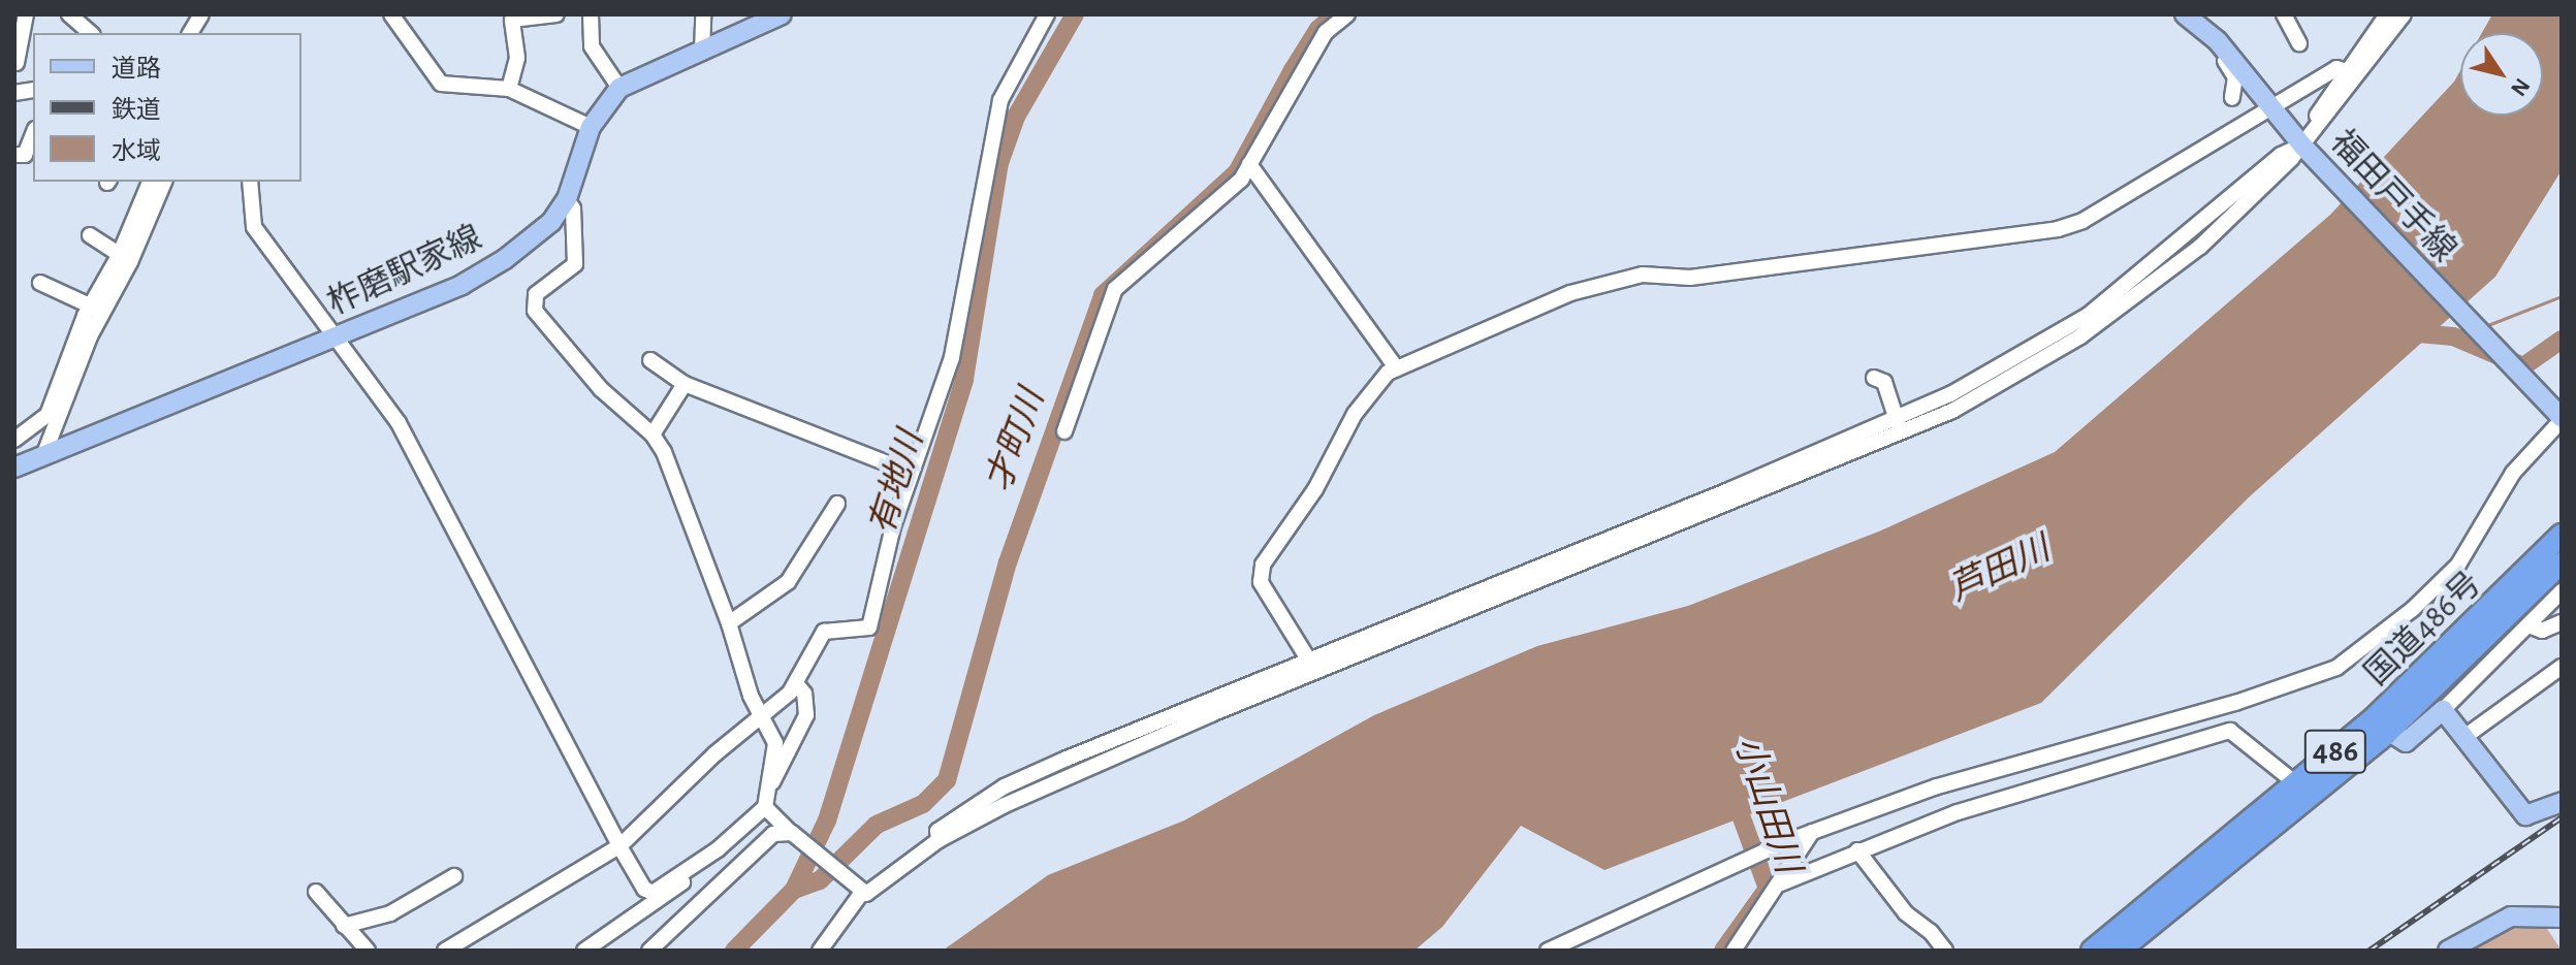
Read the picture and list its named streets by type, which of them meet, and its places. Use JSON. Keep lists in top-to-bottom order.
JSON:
{
  "streets": {
    "highway": ["国道486号", "486"],
    "main road": ["福田戸手線", "柞磨駅家線"]
  },
  "water": [
    "才町川",
    "有地川",
    "芦田川",
    "小山田川"
  ],
  "legend": ["道路", "鉄道", "水域"],
  "north": "bottom right"
}
